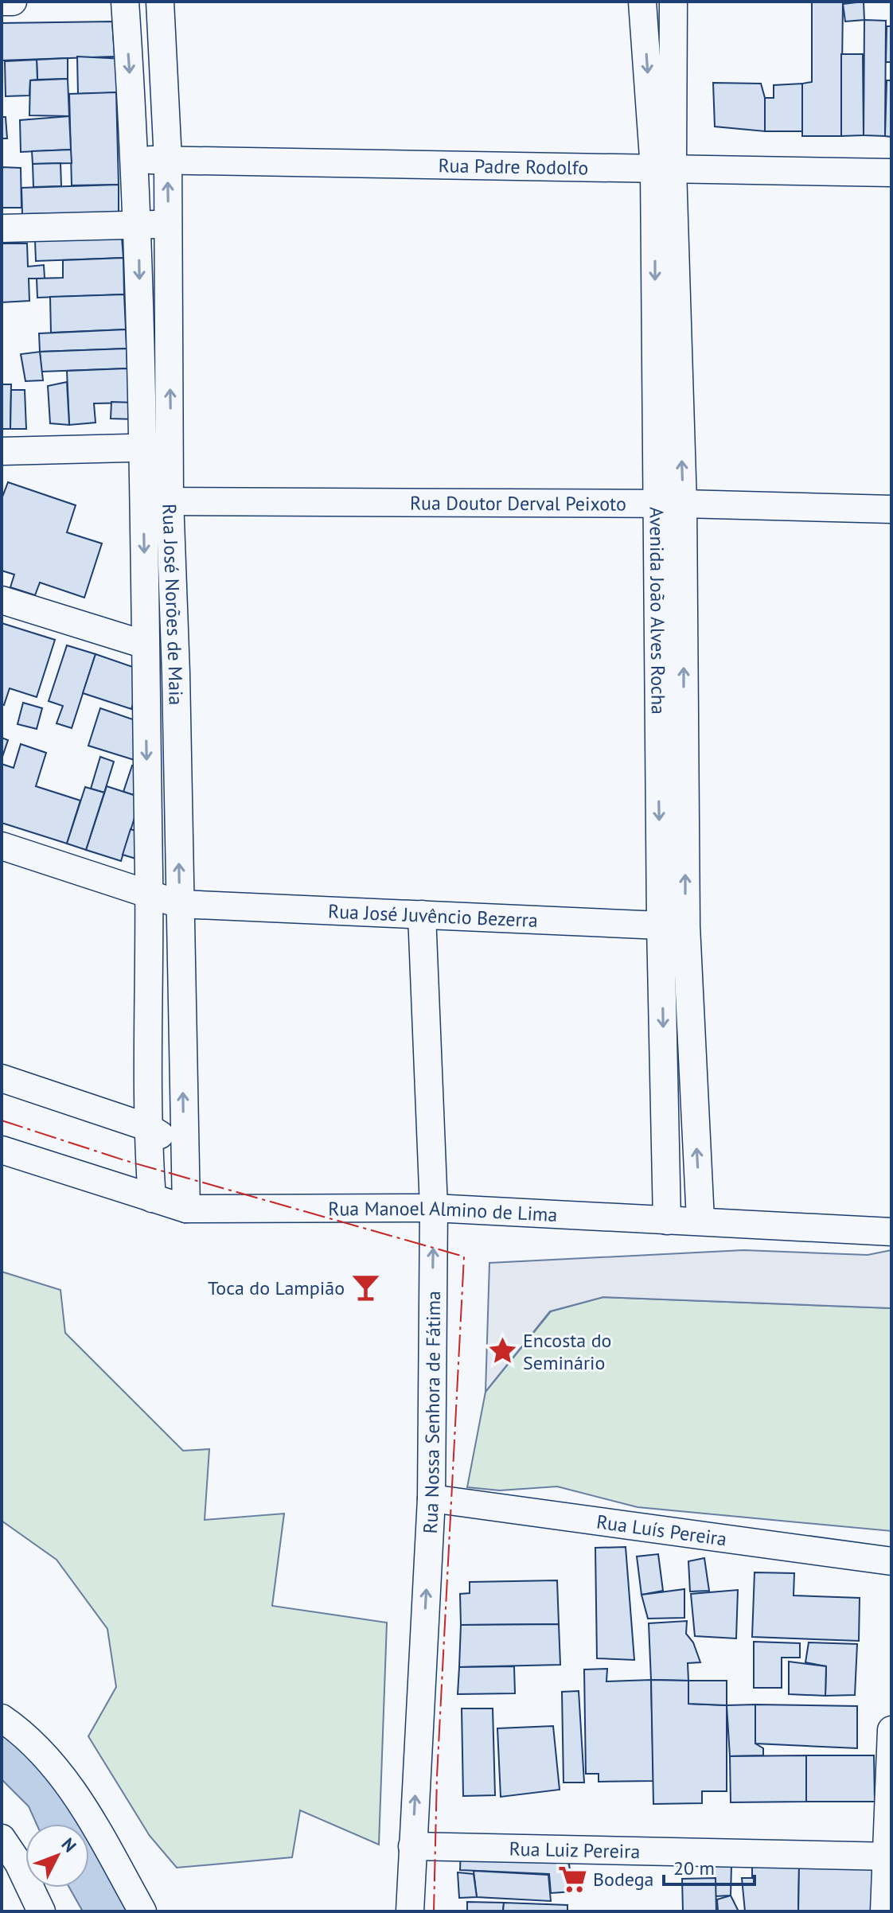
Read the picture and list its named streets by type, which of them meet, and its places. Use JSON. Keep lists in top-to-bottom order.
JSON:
{
  "streets": {
    "street": [
      "Rua Padre Rodolfo",
      "Rua Doutor Derval Peixoto",
      "Rua José Norões de Maia",
      "Avenida João Alves Rocha",
      "Rua José Juvêncio Bezerra",
      "Rua Manoel Almino de Lima",
      "Rua Nossa Senhora de Fátima",
      "Rua Luís Pereira",
      "Rua Luiz Pereira"
    ]
  },
  "crossings": [
    ["Rua Padre Rodolfo", "Rua José Norões de Maia"],
    ["Rua Padre Rodolfo", "Avenida João Alves Rocha"],
    ["Rua Doutor Derval Peixoto", "Rua José Norões de Maia"],
    ["Rua Doutor Derval Peixoto", "Avenida João Alves Rocha"],
    ["Rua José Norões de Maia", "Rua José Juvêncio Bezerra"],
    ["Rua José Norões de Maia", "Rua Manoel Almino de Lima"],
    ["Avenida João Alves Rocha", "Rua José Juvêncio Bezerra"],
    ["Avenida João Alves Rocha", "Rua Manoel Almino de Lima"],
    ["Rua José Juvêncio Bezerra", "Rua Nossa Senhora de Fátima"],
    ["Rua Manoel Almino de Lima", "Rua Nossa Senhora de Fátima"],
    ["Rua Nossa Senhora de Fátima", "Rua Luís Pereira"],
    ["Rua Nossa Senhora de Fátima", "Rua Luiz Pereira"]
  ],
  "one_way": ["Rua Nossa Senhora de Fátima"],
  "places": {
    "bar": ["Toca do Lampião"],
    "place": ["Encosta do Seminário"],
    "supermarket": ["Bodega"]
  },
  "scale_bar": "20 m",
  "north": "top right"
}
